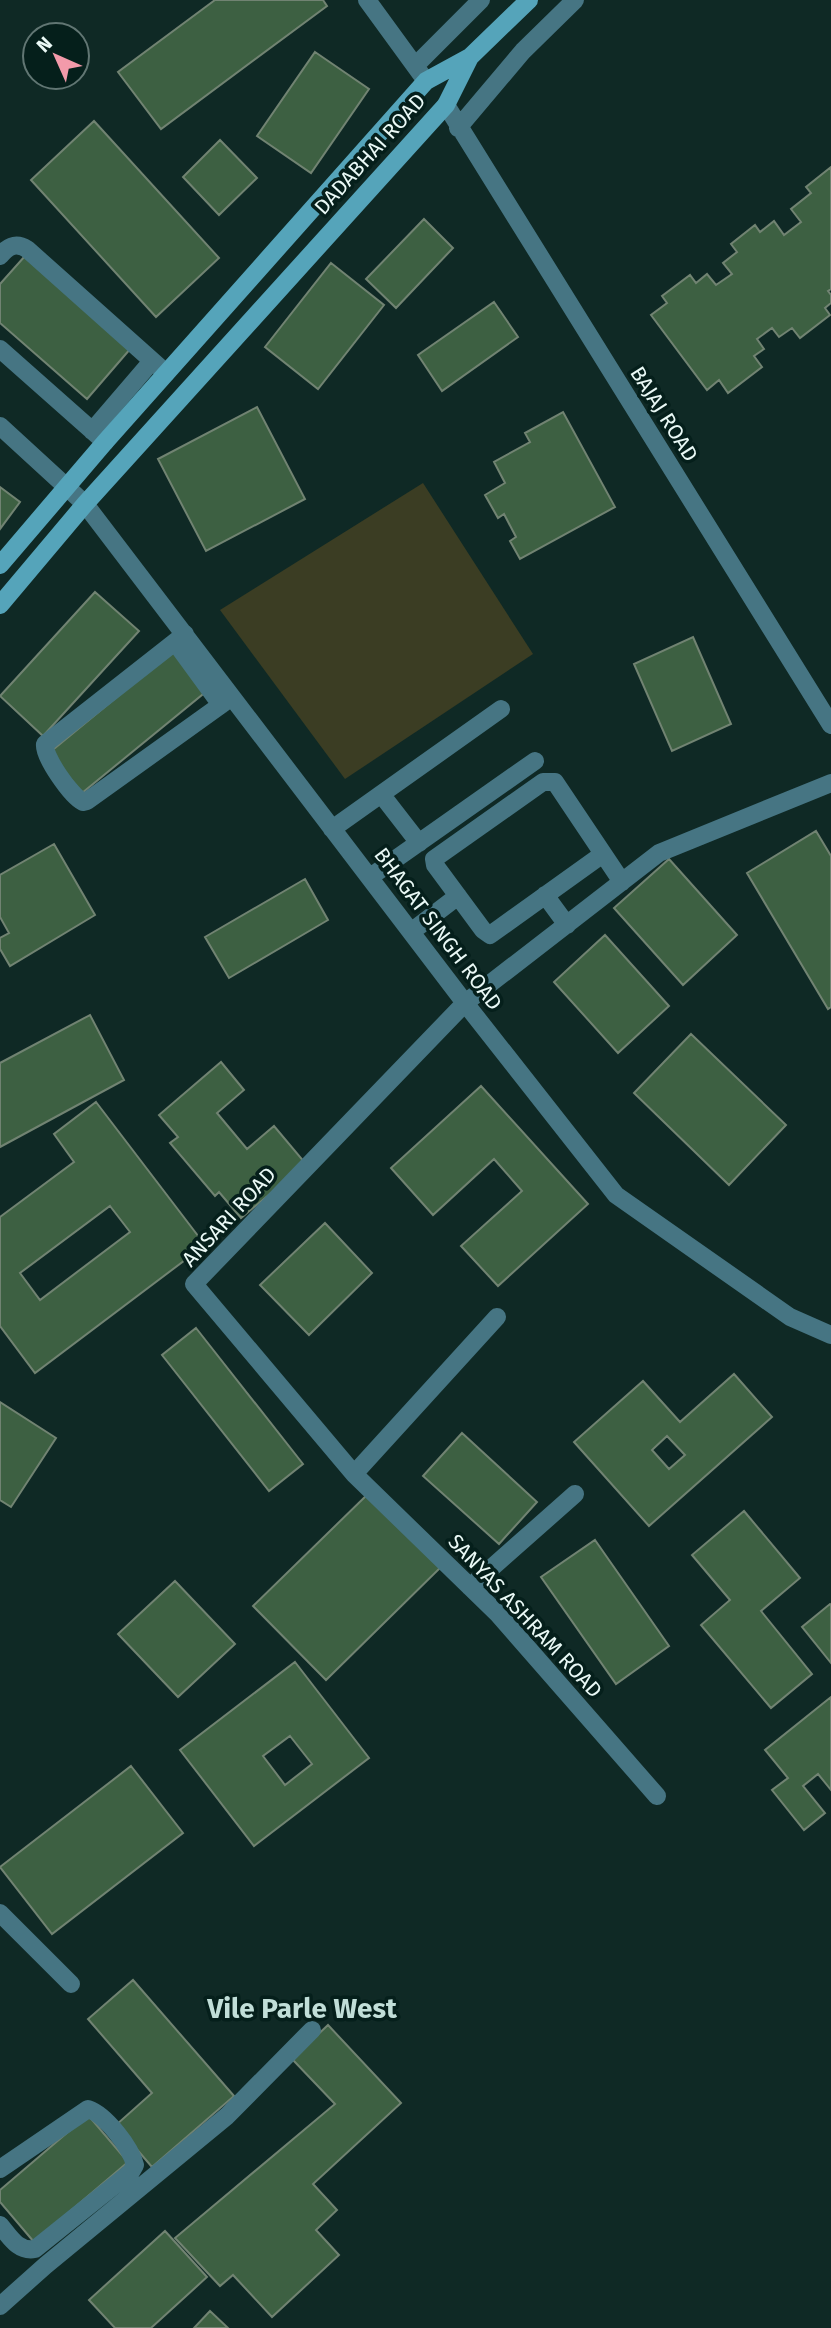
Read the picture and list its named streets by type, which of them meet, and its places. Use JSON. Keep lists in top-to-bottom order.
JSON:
{
  "streets": {
    "main road": ["DADABHAI ROAD"],
    "street": [
      "BAJAJ ROAD",
      "BHAGAT SINGH ROAD",
      "ANSARI ROAD",
      "SANYAS ASHRAM ROAD"
    ]
  },
  "crossings": [
    ["DADABHAI ROAD", "BAJAJ ROAD"],
    ["DADABHAI ROAD", "BHAGAT SINGH ROAD"],
    ["BHAGAT SINGH ROAD", "ANSARI ROAD"],
    ["ANSARI ROAD", "SANYAS ASHRAM ROAD"]
  ],
  "districts": ["Vile Parle West"],
  "north": "top left"
}
